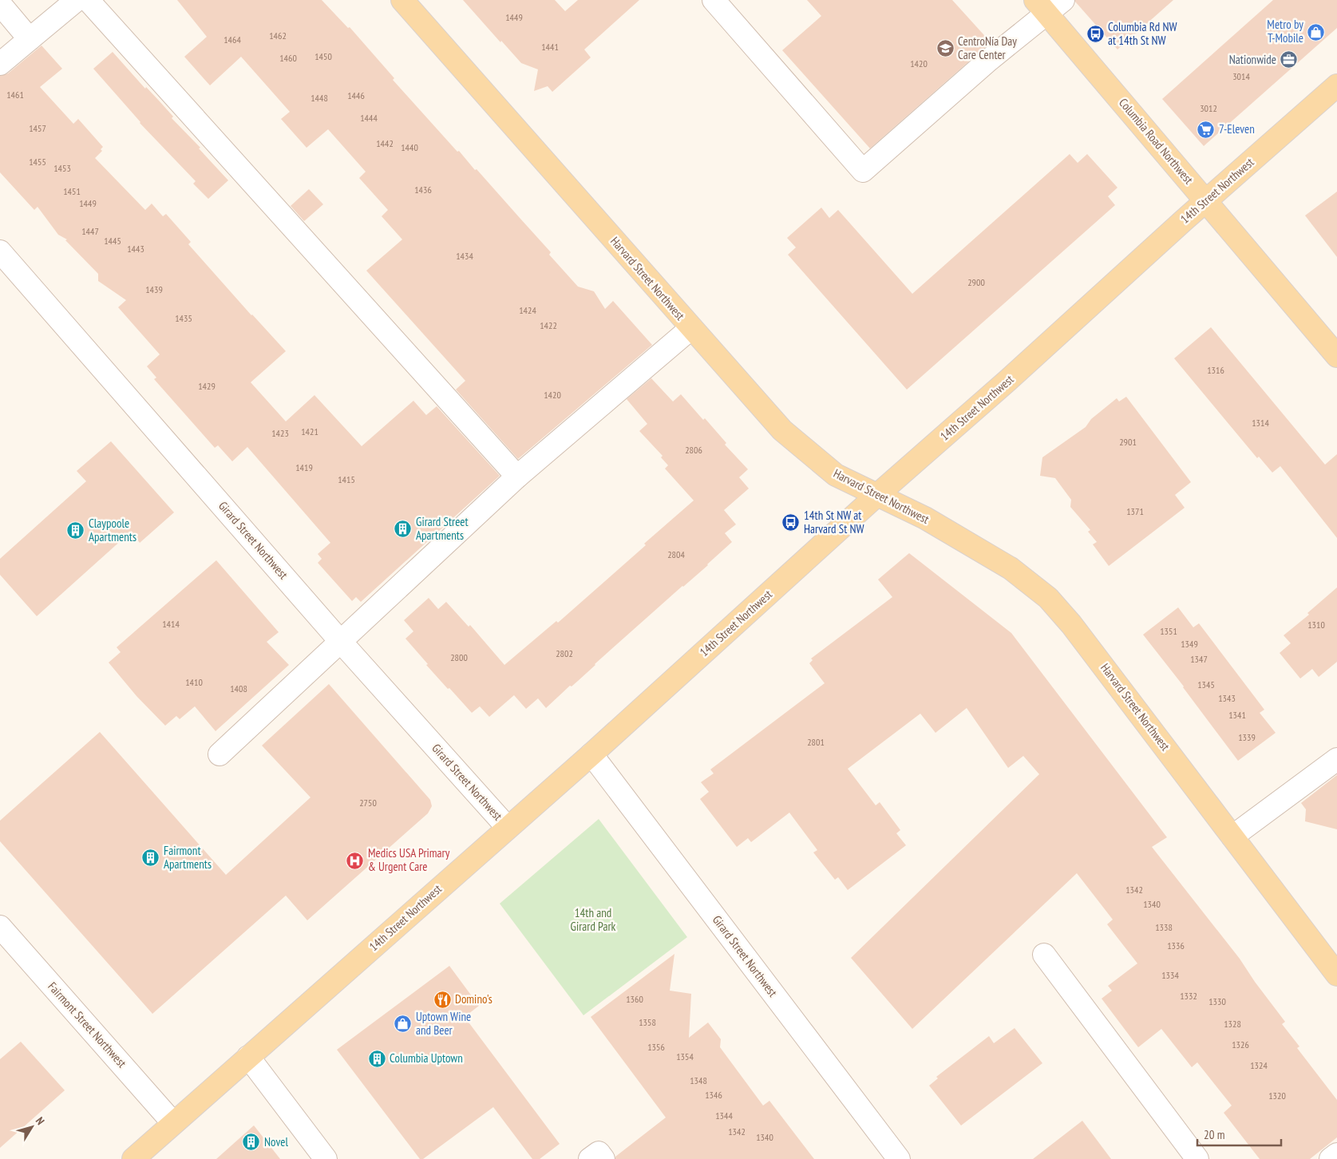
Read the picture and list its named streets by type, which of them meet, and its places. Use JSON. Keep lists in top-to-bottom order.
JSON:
{
  "streets": {
    "main road": ["Columbia Road Northwest", "14th Street Northwest", "Harvard Street Northwest"],
    "street": ["Girard Street Northwest", "Fairmont Street Northwest"]
  },
  "crossings": [
    ["Columbia Road Northwest", "14th Street Northwest"],
    ["14th Street Northwest", "Harvard Street Northwest"],
    ["14th Street Northwest", "Girard Street Northwest"],
    ["14th Street Northwest", "Fairmont Street Northwest"]
  ],
  "parks": ["14th and Girard Park"],
  "places": {
    "shop": ["Metro by T-Mobile", "Uptown Wine and Beer"],
    "bus stop": ["Columbia Rd NW at 14th St NW", "14th St NW at Harvard St NW"],
    "school or university": ["CentroNía Day Care Center"],
    "office": ["Nationwide"],
    "supermarket": ["7-Eleven"],
    "building": [
      "Girard Street Apartments",
      "Claypoole Apartments",
      "Fairmont Apartments",
      "Columbia Uptown",
      "Novel"
    ],
    "hospital": ["Medics USA Primary & Urgent Care"],
    "restaurant": ["Domino's"]
  },
  "house_numbers": [
    "1449",
    "1462",
    "1464",
    "1441",
    "1450",
    "1460",
    "1420",
    "3014",
    "1461",
    "1446",
    "1448",
    "3012",
    "1444",
    "1457",
    "1442",
    "1440",
    "1455",
    "1453",
    "1436",
    "1451",
    "1449",
    "1447",
    "1445",
    "1443",
    "1434",
    "2900",
    "1439",
    "1424",
    "1435",
    "1422",
    "1316",
    "1429",
    "1420",
    "1314",
    "1421",
    "1423",
    "2901",
    "2806",
    "1419",
    "1415",
    "1371",
    "2804",
    "1414",
    "1310",
    "1351",
    "1349",
    "2802",
    "2800",
    "1347",
    "1410",
    "1345",
    "1408",
    "1343",
    "1341",
    "1339",
    "2801",
    "2750",
    "1342",
    "1340",
    "1338",
    "1336",
    "1334",
    "1332",
    "1360",
    "1330",
    "1358",
    "1328",
    "1326",
    "1356",
    "1354",
    "1324",
    "1348",
    "1346",
    "1320",
    "1344",
    "1342",
    "1340"
  ],
  "scale_bar": "20 m",
  "north": "top right"
}
